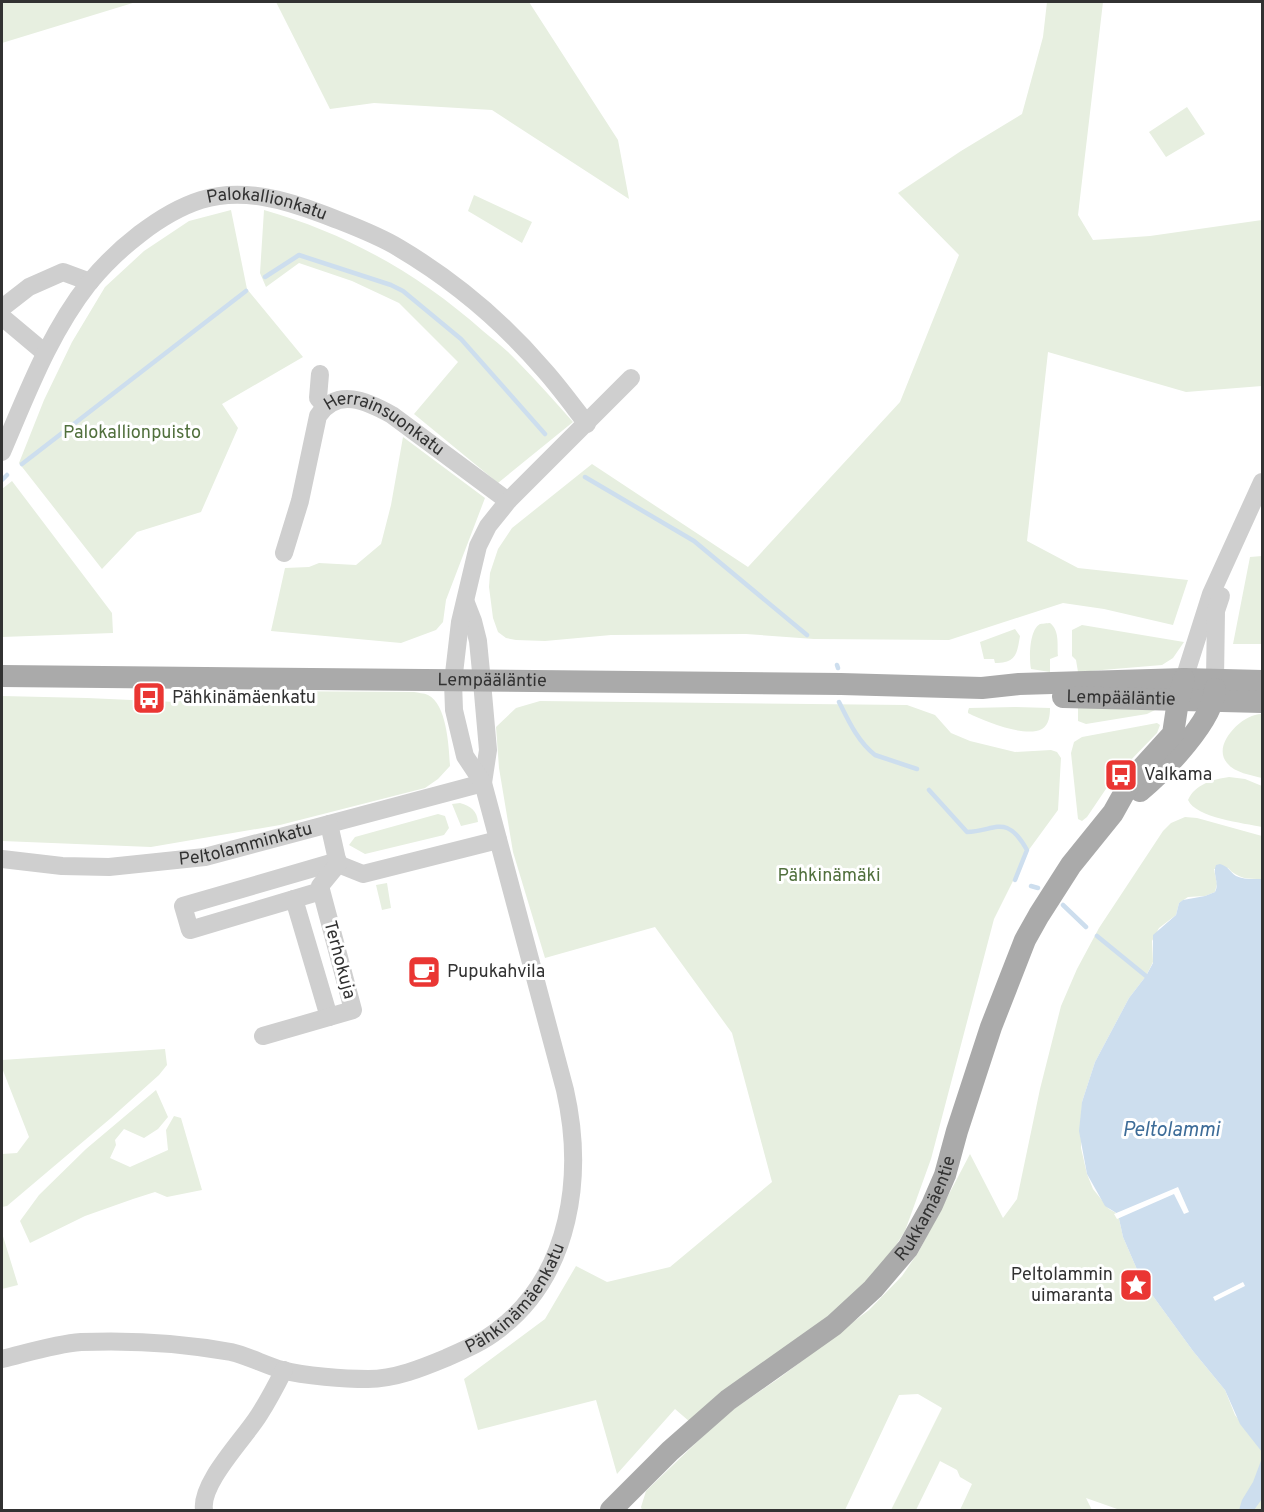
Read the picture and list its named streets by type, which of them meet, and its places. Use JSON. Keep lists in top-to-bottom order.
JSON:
{
  "streets": {
    "main road": ["Lempääläntie", "Rukkamäentie"],
    "street": [
      "Palokallionkatu",
      "Herrainsuonkatu",
      "Peltolamminkatu",
      "Terhokuja",
      "Pähkinämäenkatu"
    ]
  },
  "crossings": [
    ["Lempääläntie", "Rukkamäentie"],
    ["Lempääläntie", "Pähkinämäenkatu"],
    ["Peltolamminkatu", "Pähkinämäenkatu"]
  ],
  "water": ["Peltolammi"],
  "parks": ["Palokallionpuisto", "Pähkinämäki"],
  "places": {
    "bus stop": ["Pähkinämäenkatu", "Valkama"],
    "cafe": ["Pupukahvila"],
    "place": ["Peltolammin uimaranta"]
  }
}
